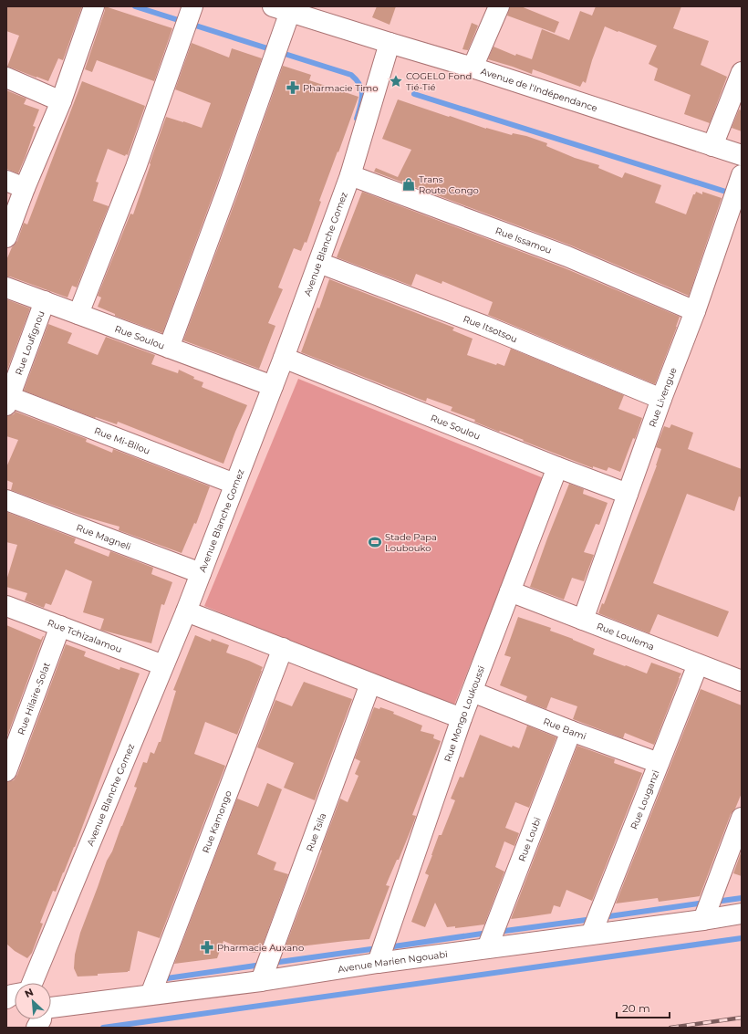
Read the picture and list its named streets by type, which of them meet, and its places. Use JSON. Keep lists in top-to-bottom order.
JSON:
{
  "streets": {
    "street": [
      "Avenue de l'Indépendance",
      "Rue Issamou",
      "Avenue Blanche Gomez",
      "Rue Itsotsou",
      "Rue Soulou",
      "Rue Loufignou",
      "Rue Livengue",
      "Rue Mi-Bilou",
      "Rue Magneli",
      "Rue Tchizalamou",
      "Rue Loulema",
      "Rue Hilaire-Solat",
      "Rue Mongo Loukoussi",
      "Rue Bami",
      "Rue Louganzi",
      "Rue Kamongo",
      "Rue Tsila",
      "Rue Loubi",
      "Avenue Marien Ngouabi"
    ]
  },
  "crossings": [
    ["Avenue de l'Indépendance", "Avenue Blanche Gomez"],
    ["Rue Issamou", "Avenue Blanche Gomez"],
    ["Rue Issamou", "Rue Livengue"],
    ["Avenue Blanche Gomez", "Rue Itsotsou"],
    ["Avenue Blanche Gomez", "Rue Soulou"],
    ["Avenue Blanche Gomez", "Rue Mi-Bilou"],
    ["Avenue Blanche Gomez", "Rue Magneli"],
    ["Avenue Blanche Gomez", "Rue Tchizalamou"],
    ["Rue Itsotsou", "Rue Livengue"],
    ["Rue Soulou", "Rue Loufignou"],
    ["Rue Soulou", "Rue Livengue"],
    ["Rue Soulou", "Rue Mongo Loukoussi"],
    ["Rue Loufignou", "Rue Mi-Bilou"],
    ["Rue Livengue", "Rue Loulema"],
    ["Rue Tchizalamou", "Rue Hilaire-Solat"],
    ["Rue Loulema", "Rue Mongo Loukoussi"],
    ["Rue Loulema", "Rue Louganzi"],
    ["Rue Mongo Loukoussi", "Rue Bami"],
    ["Rue Mongo Loukoussi", "Avenue Marien Ngouabi"],
    ["Rue Bami", "Rue Louganzi"],
    ["Rue Bami", "Rue Loubi"],
    ["Rue Louganzi", "Avenue Marien Ngouabi"],
    ["Rue Kamongo", "Avenue Marien Ngouabi"],
    ["Rue Tsila", "Avenue Marien Ngouabi"],
    ["Rue Loubi", "Avenue Marien Ngouabi"]
  ],
  "places": {
    "place": ["COGELO Fond Tié-Tié"],
    "pharmacy": ["Pharmacie Timo", "Pharmacie Auxano"],
    "shop": ["Trans Route Congo"],
    "sports": ["Stade Papa Loubouko"]
  },
  "scale_bar": "20 m",
  "north": "top left"
}
